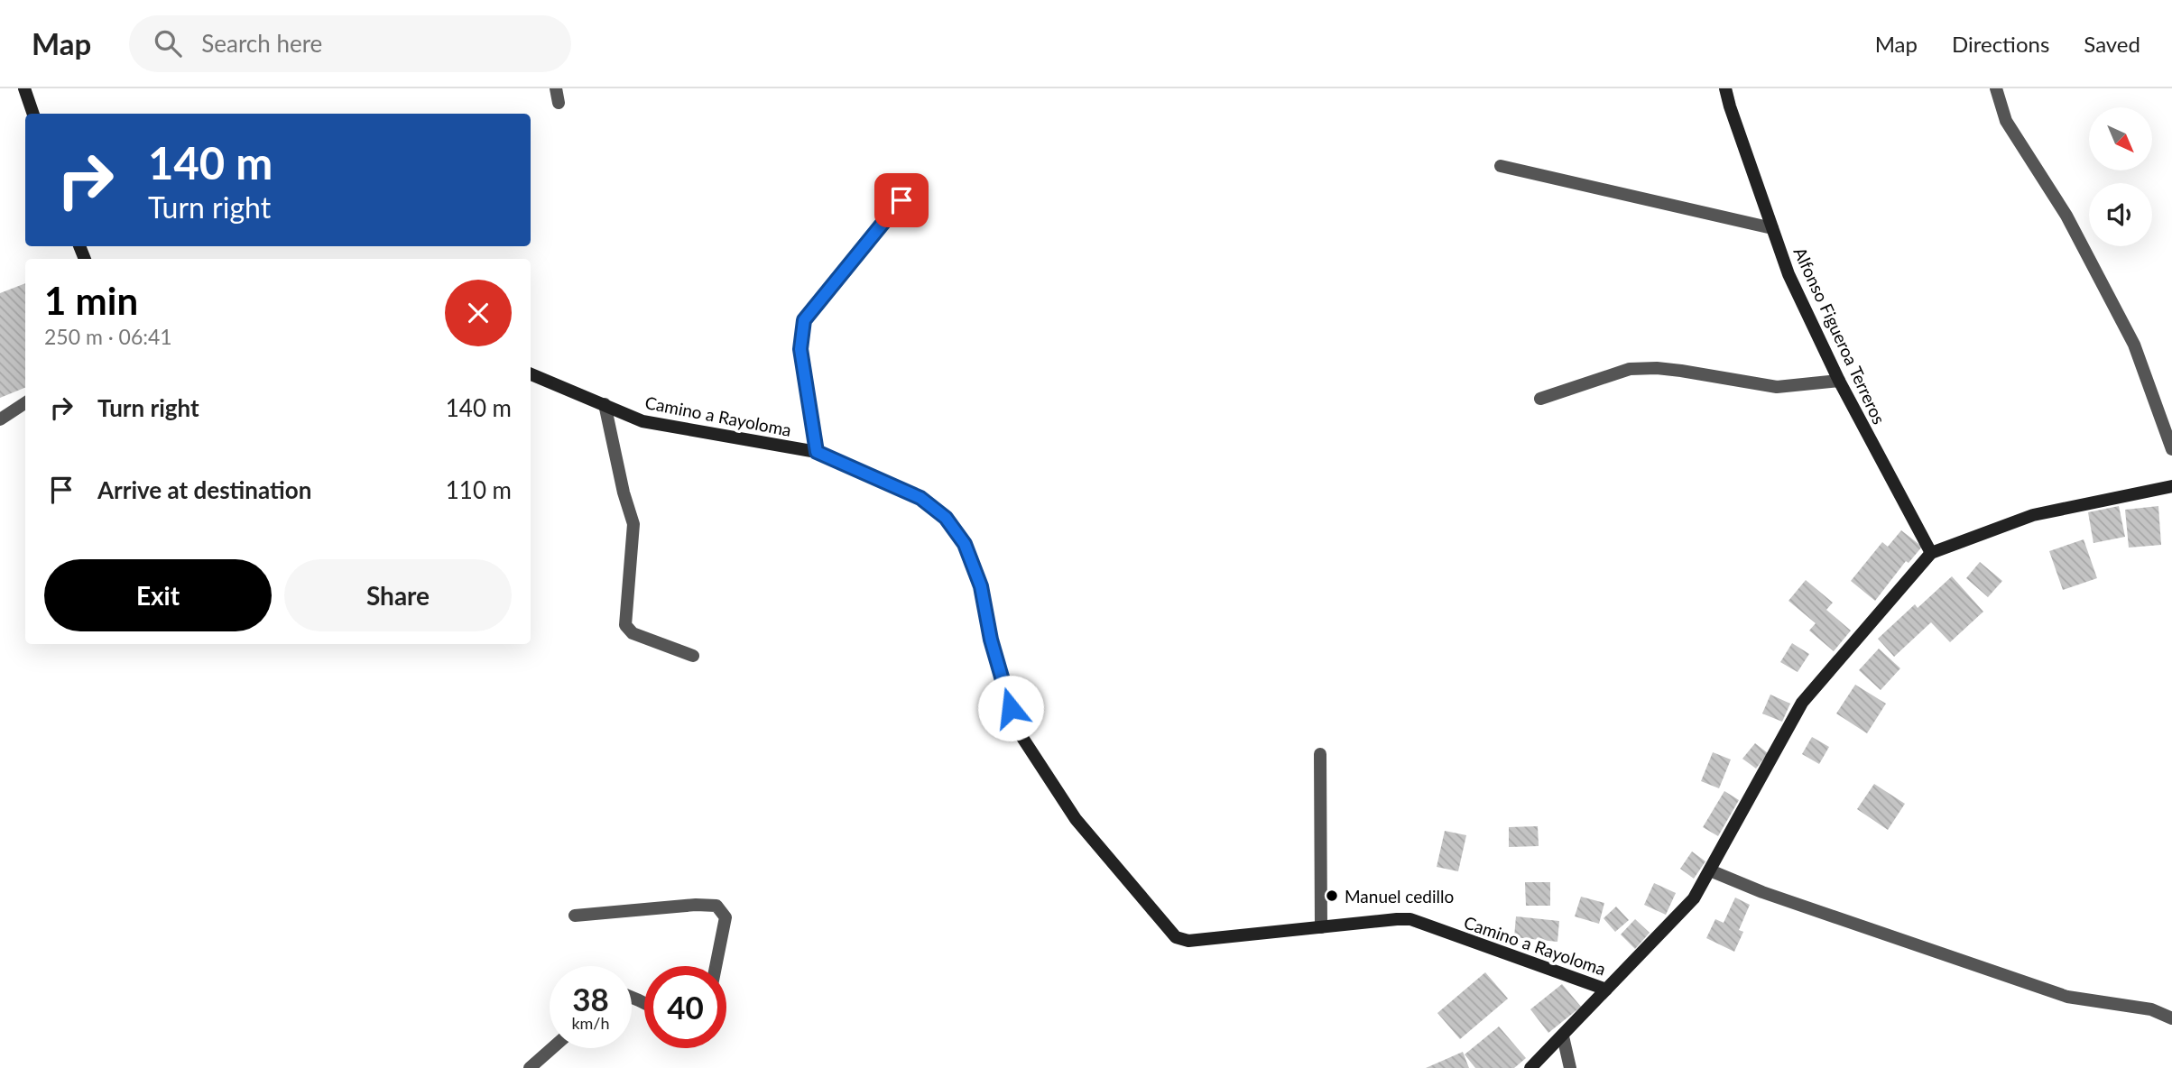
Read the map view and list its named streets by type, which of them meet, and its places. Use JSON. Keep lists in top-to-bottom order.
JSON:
{
  "streets": {
    "street": ["Alfonso Figueroa Terreros", "Camino a Rayoloma"]
  },
  "crossings": [
    ["Alfonso Figueroa Terreros", "Camino a Rayoloma"]
  ],
  "places": ["Manuel cedillo"],
  "north": "bottom right",
  "page": {
    "header": "Map",
    "search": "Search here",
    "nav": ["Map", "Directions", "Saved"],
    "turn": ["140 m", "Turn right"],
    "heading": ["1 min", "250 m · 06:41"],
    "list": [
      {
        "name": "Turn right",
        "value": "140 m"
      },
      {
        "name": "Arrive at destination",
        "value": "110 m"
      }
    ],
    "buttons": ["Exit", "Share"],
    "speed": "38 km/h",
    "limit": "40"
  }
}
